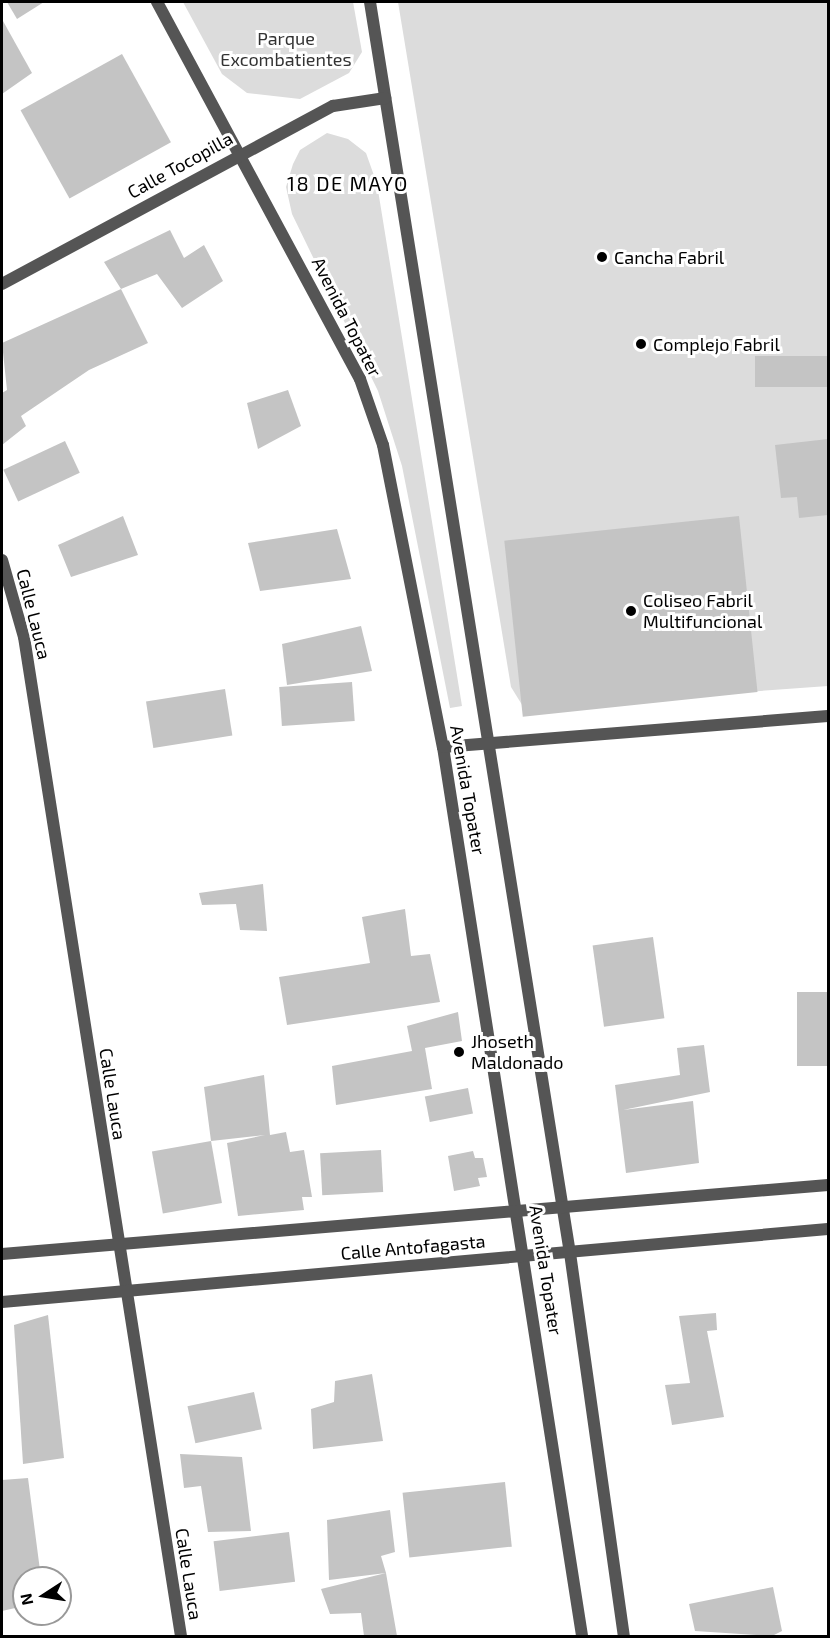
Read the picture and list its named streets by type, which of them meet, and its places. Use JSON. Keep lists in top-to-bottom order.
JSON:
{
  "streets": {
    "street": [
      "Calle Tocopilla",
      "Avenida Topater",
      "Calle Lauca",
      "Calle Antofagasta"
    ]
  },
  "crossings": [
    ["Calle Tocopilla", "Avenida Topater"],
    ["Avenida Topater", "Calle Antofagasta"],
    ["Calle Lauca", "Calle Antofagasta"]
  ],
  "districts": ["18 DE MAYO"],
  "parks": ["Parque Excombatientes"],
  "places": [
    "Cancha Fabril",
    "Complejo Fabril",
    "Coliseo Fabril Multifuncional",
    "Jhoseth Maldonado"
  ],
  "north": "left"
}
